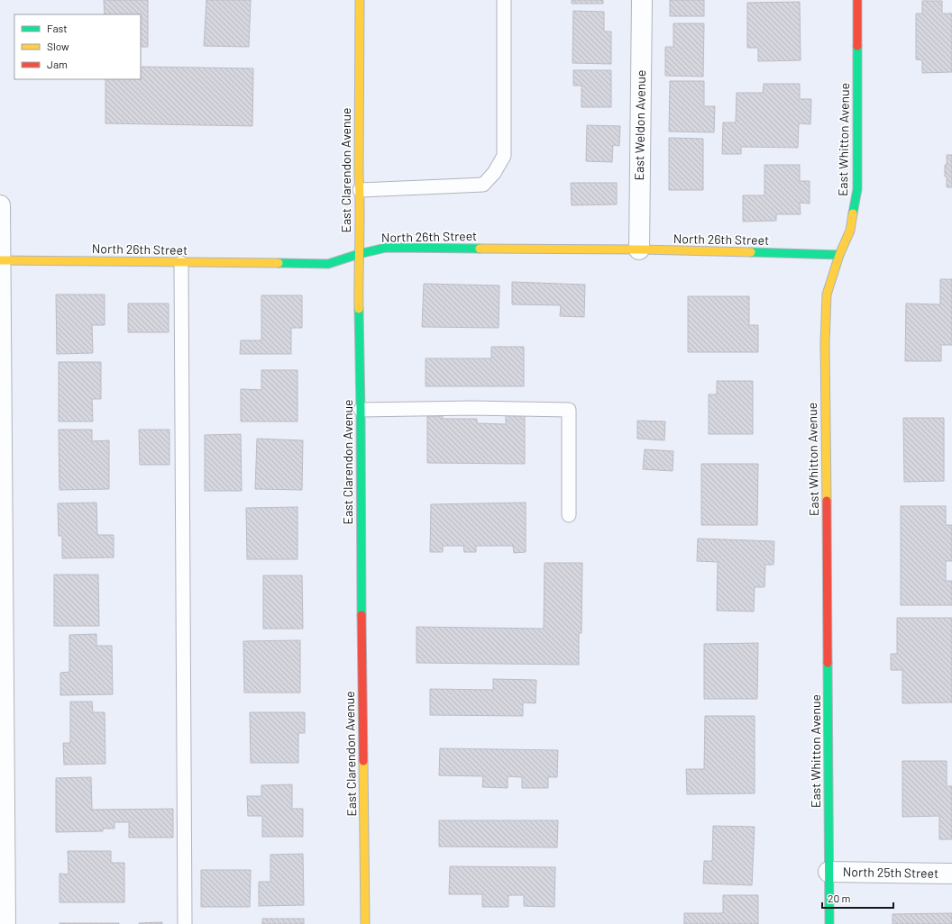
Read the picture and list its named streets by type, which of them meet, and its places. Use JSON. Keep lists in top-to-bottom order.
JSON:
{
  "streets": {
    "street": [
      "East Weldon Avenue",
      "East Whitton Avenue",
      "East Clarendon Avenue",
      "North 26th Street",
      "North 25th Street"
    ]
  },
  "crossings": [
    ["East Weldon Avenue", "North 26th Street"],
    ["East Whitton Avenue", "North 26th Street"],
    ["East Whitton Avenue", "North 25th Street"],
    ["East Clarendon Avenue", "North 26th Street"]
  ],
  "legend": ["Fast", "Slow", "Jam"],
  "scale_bar": "20 m"
}
